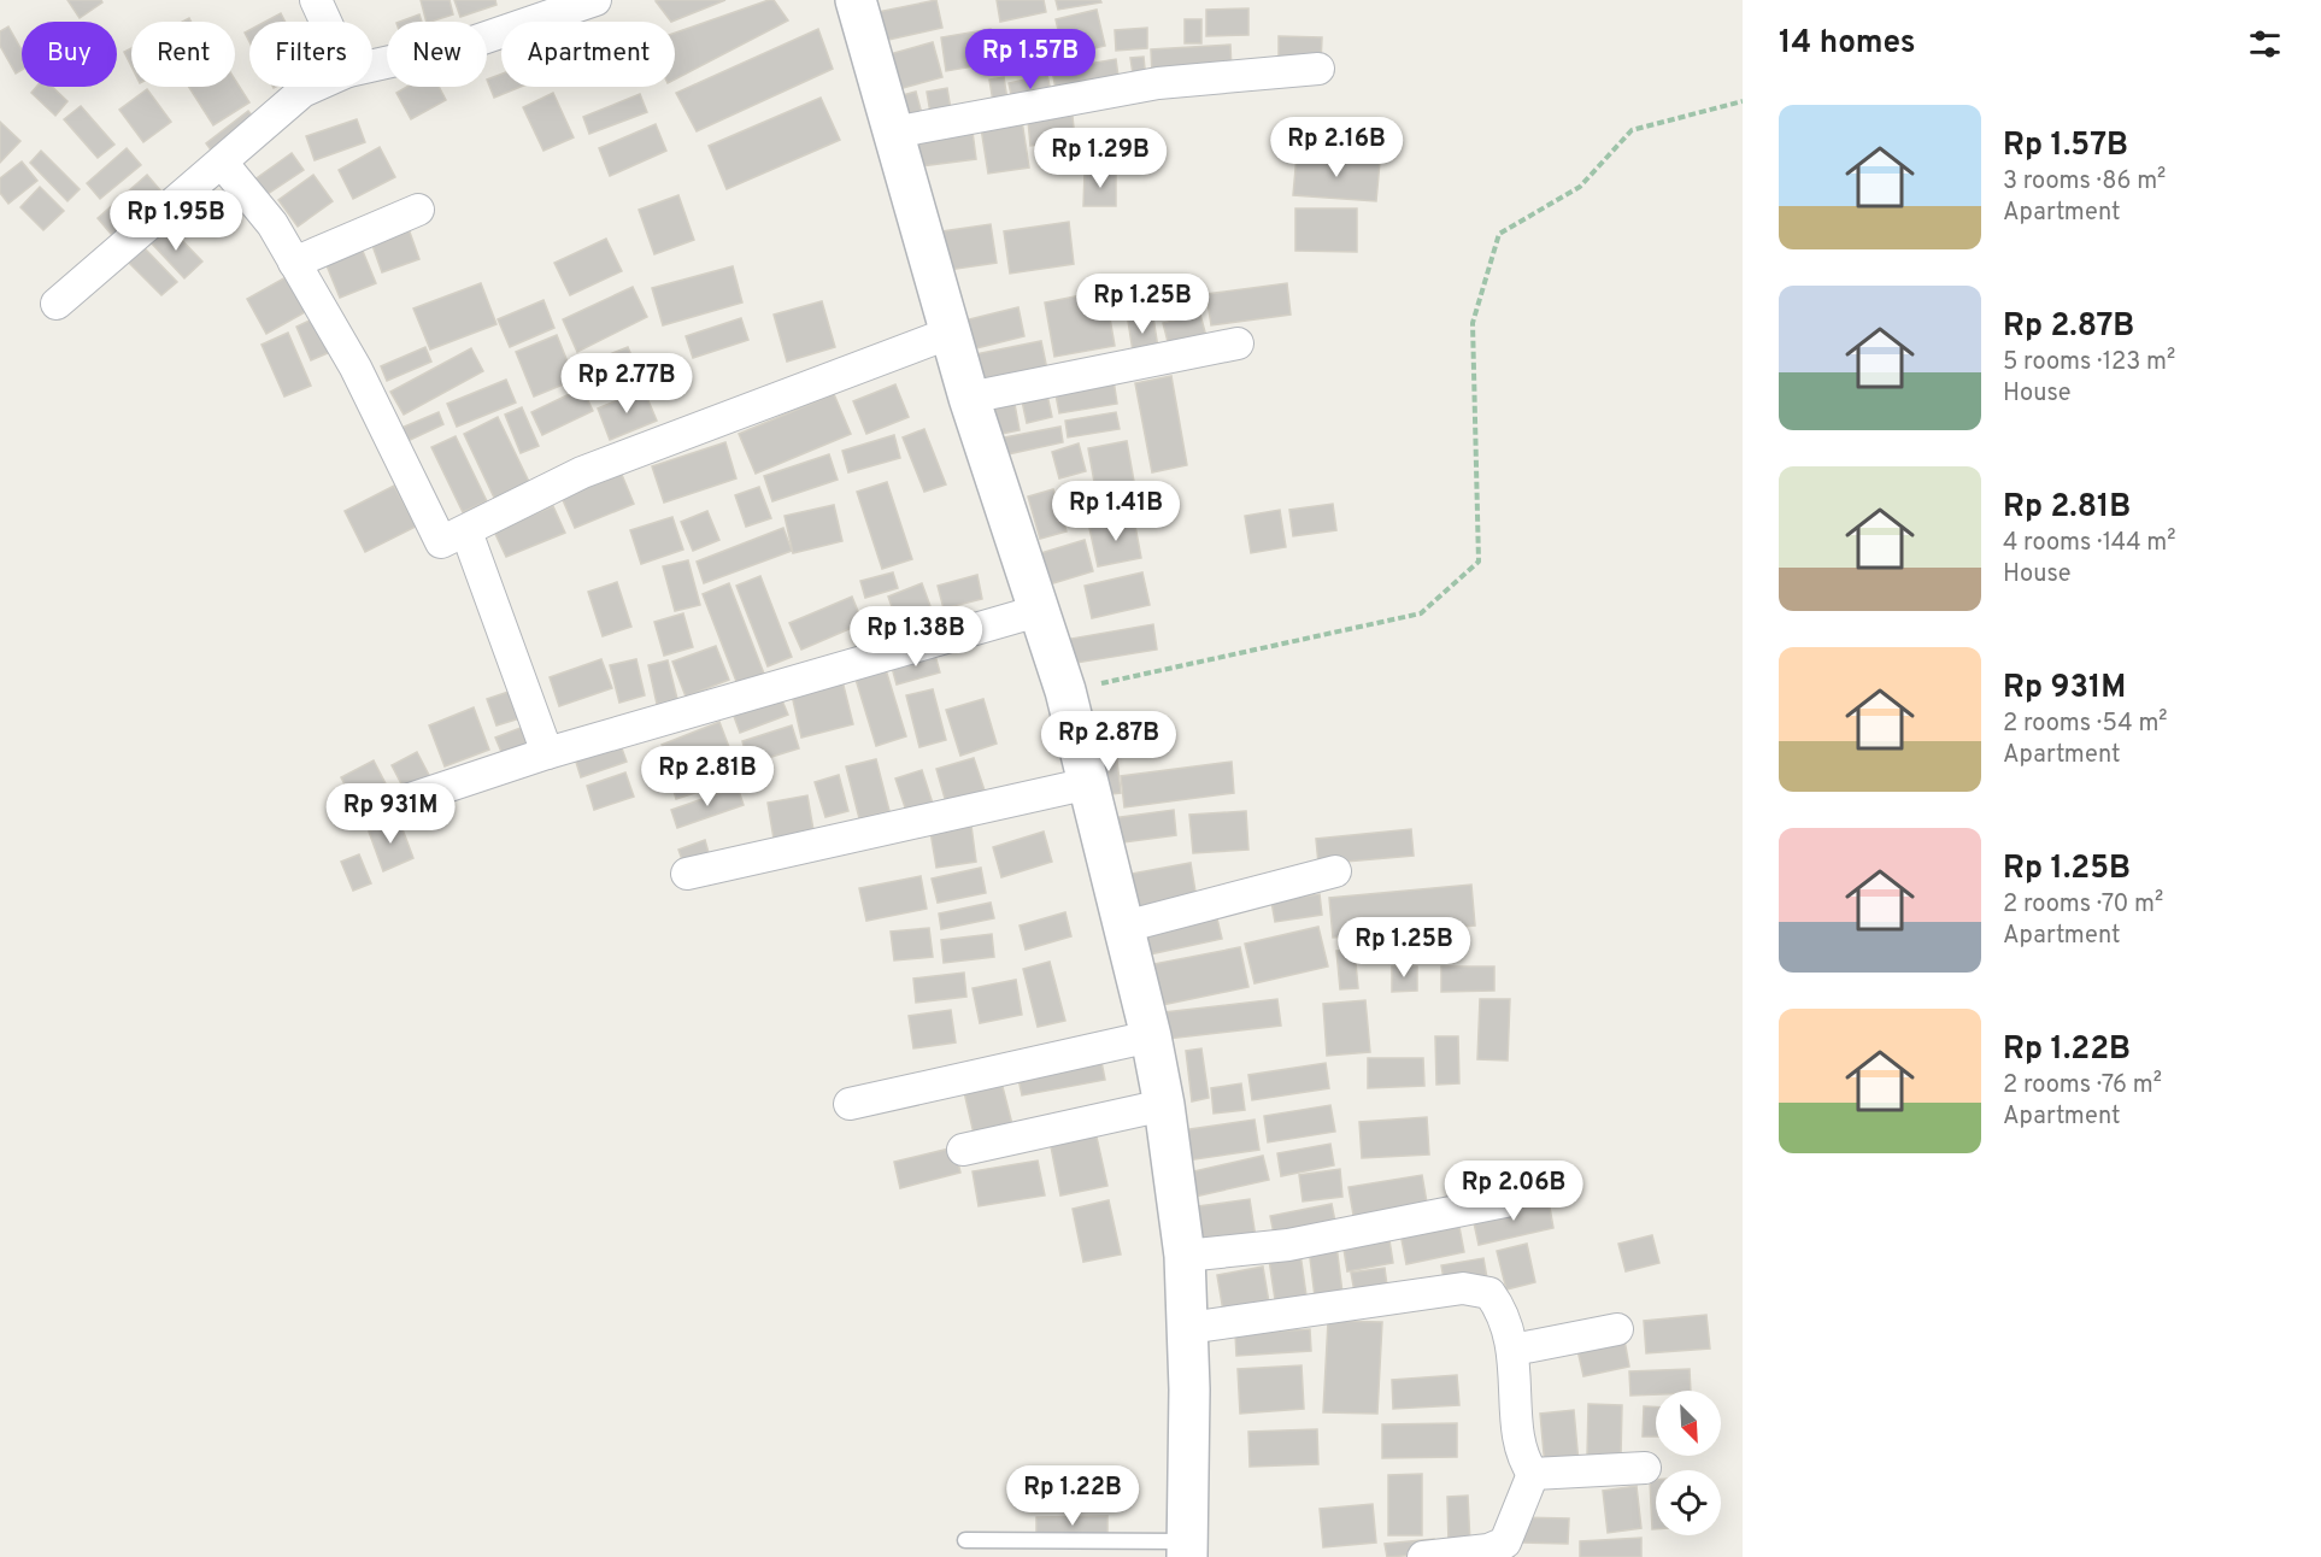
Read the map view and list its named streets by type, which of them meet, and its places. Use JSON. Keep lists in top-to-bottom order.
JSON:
{
  "north": "bottom right",
  "page": {
    "heading": "14 homes",
    "chip": [
      "Buy",
      "Rent",
      "Filters",
      "New",
      "Apartment"
    ],
    "price": [
      "Rp 1.57B",
      "Rp 2.16B",
      "Rp 1.29B",
      "Rp 1.95B",
      "Rp 1.25B",
      "Rp 2.77B",
      "Rp 1.41B",
      "Rp 1.38B",
      "Rp 2.87B",
      "Rp 2.81B",
      "Rp 931M",
      "Rp 1.25B",
      "Rp 2.06B",
      "Rp 1.22B"
    ],
    "list": [
      {
        "name": "Rp 1.57B",
        "note": "3 rooms · 86 m² · Apartment"
      },
      {
        "name": "Rp 2.87B",
        "note": "5 rooms · 123 m² · House"
      },
      {
        "name": "Rp 2.81B",
        "note": "4 rooms · 144 m² · House"
      },
      {
        "name": "Rp 931M",
        "note": "2 rooms · 54 m² · Apartment"
      },
      {
        "name": "Rp 1.25B",
        "note": "2 rooms · 70 m² · Apartment"
      },
      {
        "name": "Rp 1.22B",
        "note": "2 rooms · 76 m² · Apartment"
      }
    ]
  }
}
